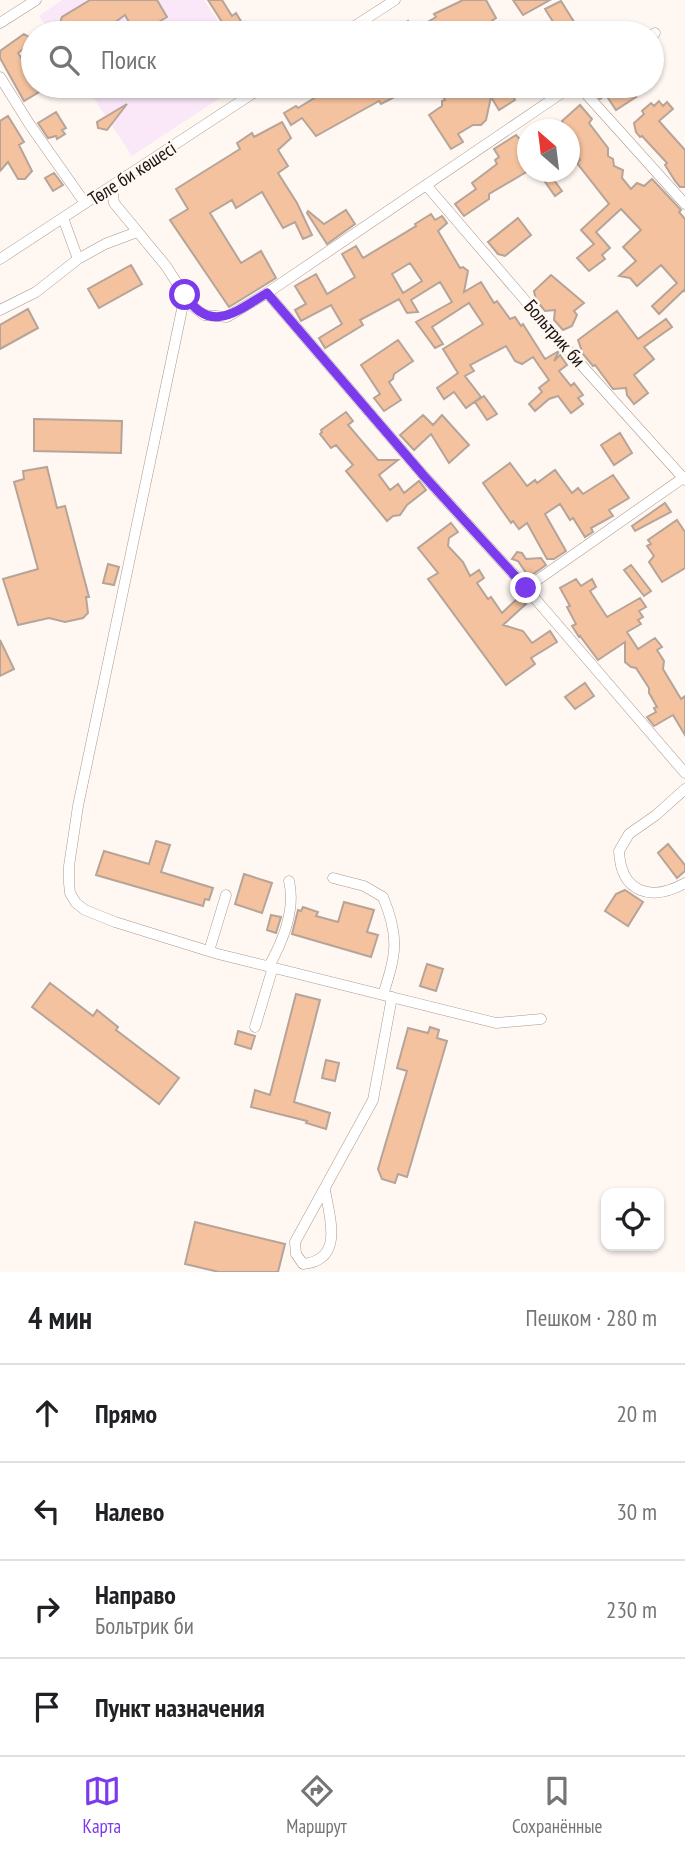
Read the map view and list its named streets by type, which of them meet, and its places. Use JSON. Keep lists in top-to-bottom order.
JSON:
{
  "streets": {
    "street": ["Төле би көшесі", "Больтрик би"]
  },
  "north": "top left",
  "page": {
    "search": "Поиск",
    "heading": ["4 мин", "Пешком · 280 m"],
    "list": [
      ["Прямо", "20 m"],
      ["Налево", "30 m"],
      ["Направо", "Больтрик би", "230 m"],
      "Пункт назначения"
    ],
    "nav": ["Карта", "Маршрут", "Сохранённые"]
  }
}
